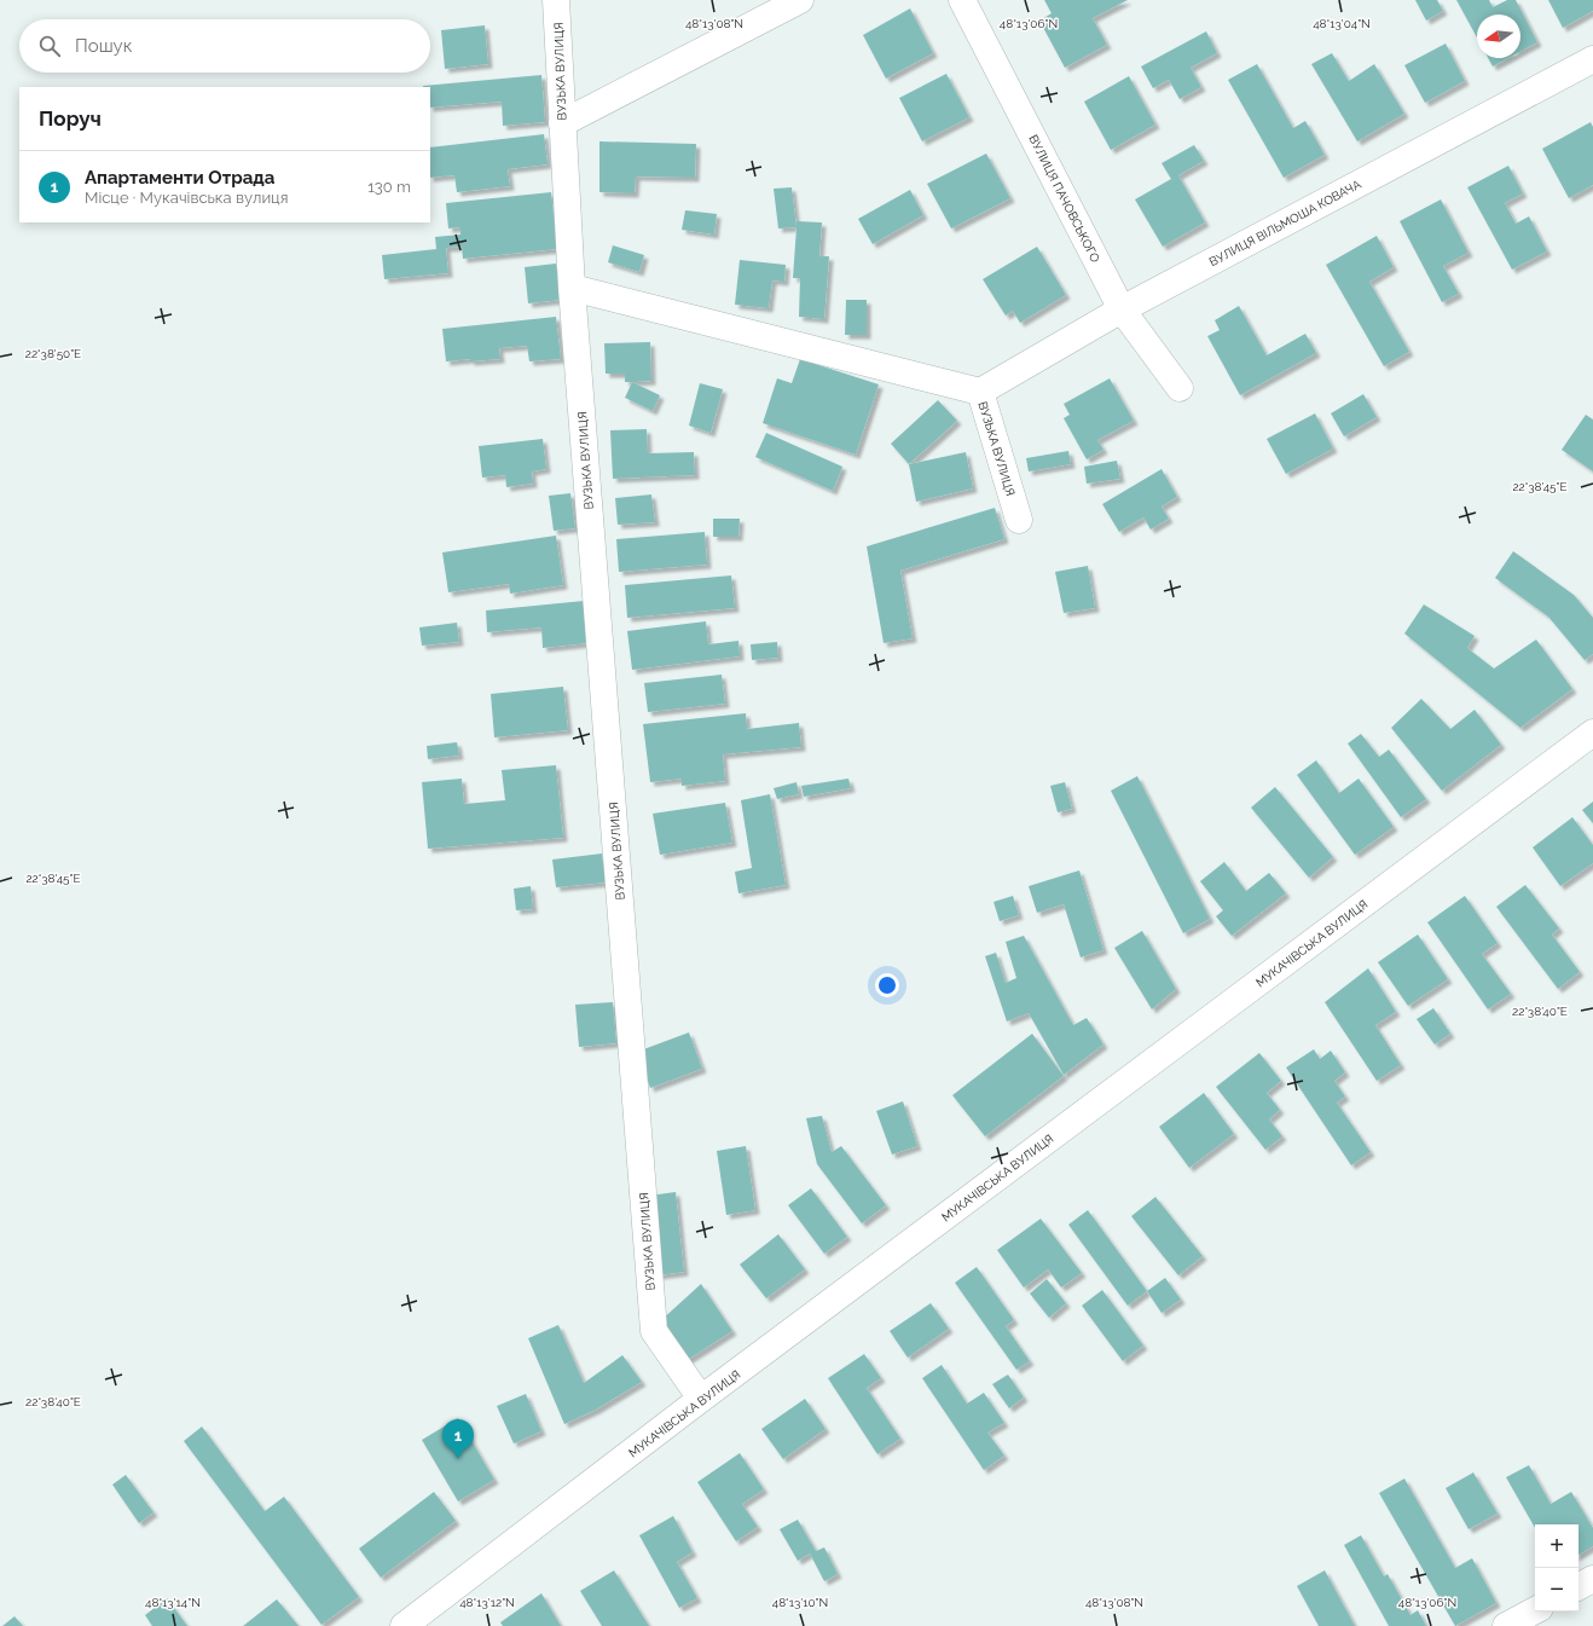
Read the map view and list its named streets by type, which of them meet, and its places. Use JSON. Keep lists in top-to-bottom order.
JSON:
{
  "streets": {
    "main road": [
      "ВУЗЬКА ВУЛИЦЯ",
      "ВУЛИЦЯ ПАЧОВСЬКОГО",
      "ВУЛИЦЯ ВІЛЬМОША КОВАЧА",
      "МУКАЧІВСЬКА ВУЛИЦЯ"
    ]
  },
  "crossings": [
    ["ВУЗЬКА ВУЛИЦЯ", "ВУЛИЦЯ ВІЛЬМОША КОВАЧА"],
    ["ВУЗЬКА ВУЛИЦЯ", "МУКАЧІВСЬКА ВУЛИЦЯ"],
    ["ВУЛИЦЯ ПАЧОВСЬКОГО", "ВУЛИЦЯ ВІЛЬМОША КОВАЧА"]
  ],
  "north": "left",
  "page": {
    "search": "Пошук",
    "heading": "Поруч",
    "list": [
      {
        "mark": "1",
        "name": "Апартаменти Отрада",
        "note": "Місце · Мукачівська вулиця",
        "value": "130 m"
      }
    ],
    "pins": "1",
    "map_buttons": ["+", "−"]
  },
  "coordinates": [
    "48°13'08\"N",
    "48°13'06\"N",
    "48°13'04\"N",
    "22°38'50\"E",
    "22°38'45\"E",
    "22°38'40\"E",
    "48°13'14\"N",
    "48°13'12\"N",
    "48°13'10\"N"
  ]
}
